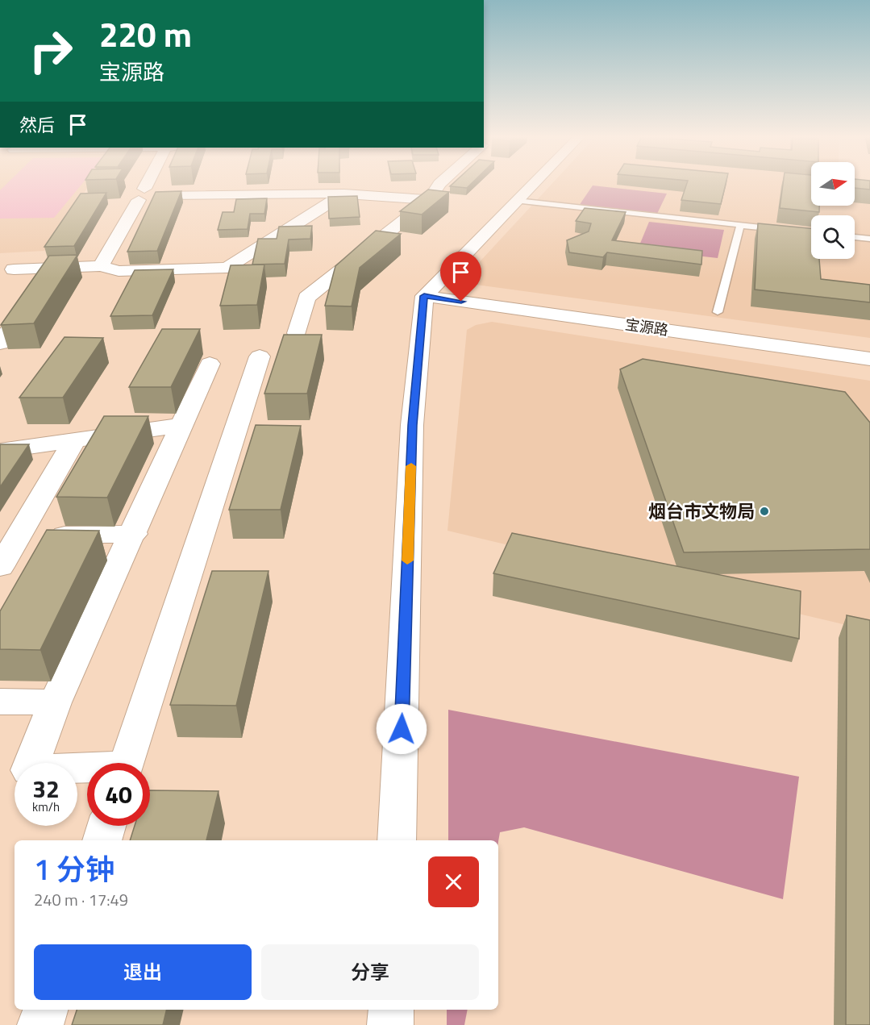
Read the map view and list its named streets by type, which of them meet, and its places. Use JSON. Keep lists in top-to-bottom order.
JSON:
{
  "streets": {
    "street": ["宝源路"]
  },
  "places": ["烟台市文物局"],
  "north": "right",
  "page": {
    "turn": ["220 m", "宝源路"],
    "then": "然后",
    "speed": "32 km/h",
    "limit": "40",
    "heading": ["1 分钟", "240 m · 17:49"],
    "buttons": ["退出", "分享"]
  }
}
